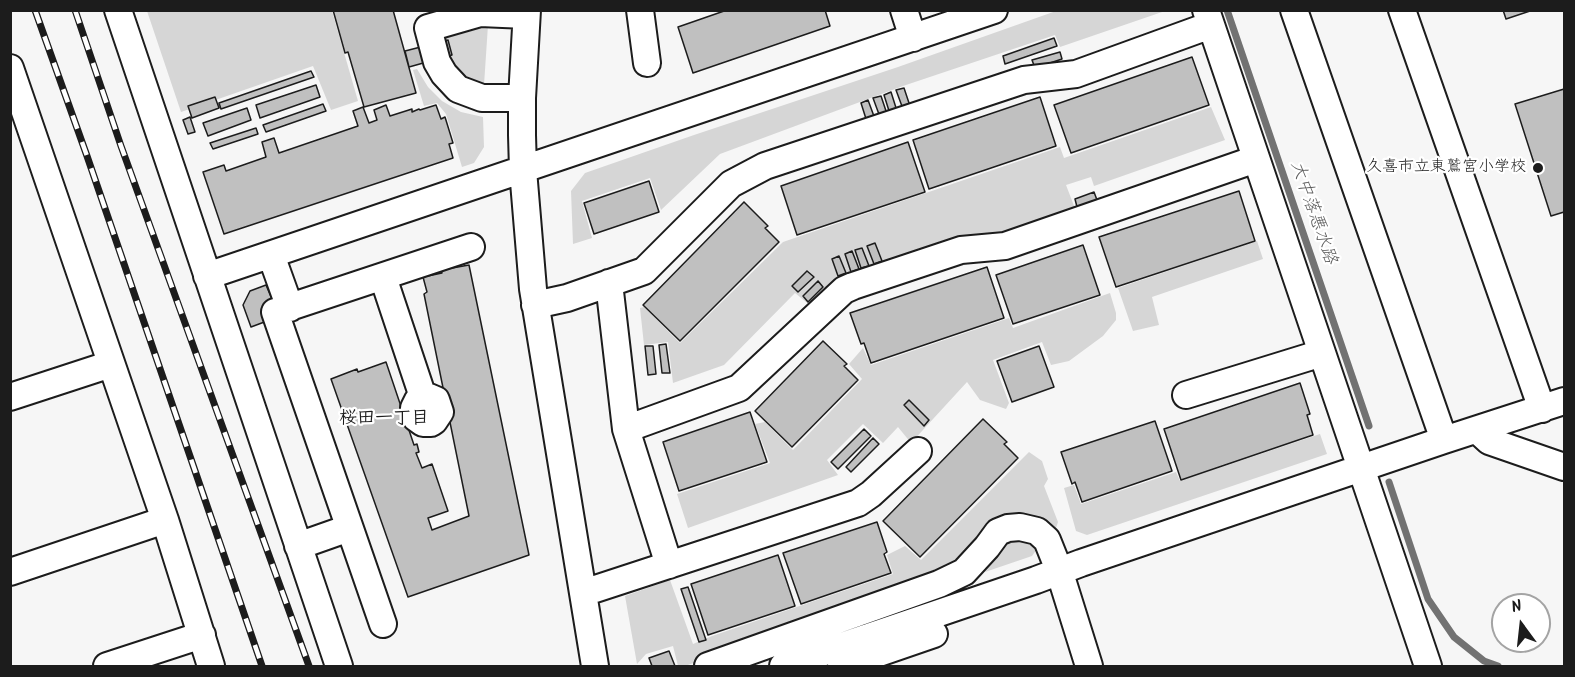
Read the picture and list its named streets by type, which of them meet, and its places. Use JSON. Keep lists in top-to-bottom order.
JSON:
{
  "districts": ["桜田一丁目"],
  "water": ["大中落悪水路"],
  "places": ["久喜市立東鷲宮小学校"],
  "north": "top"
}
